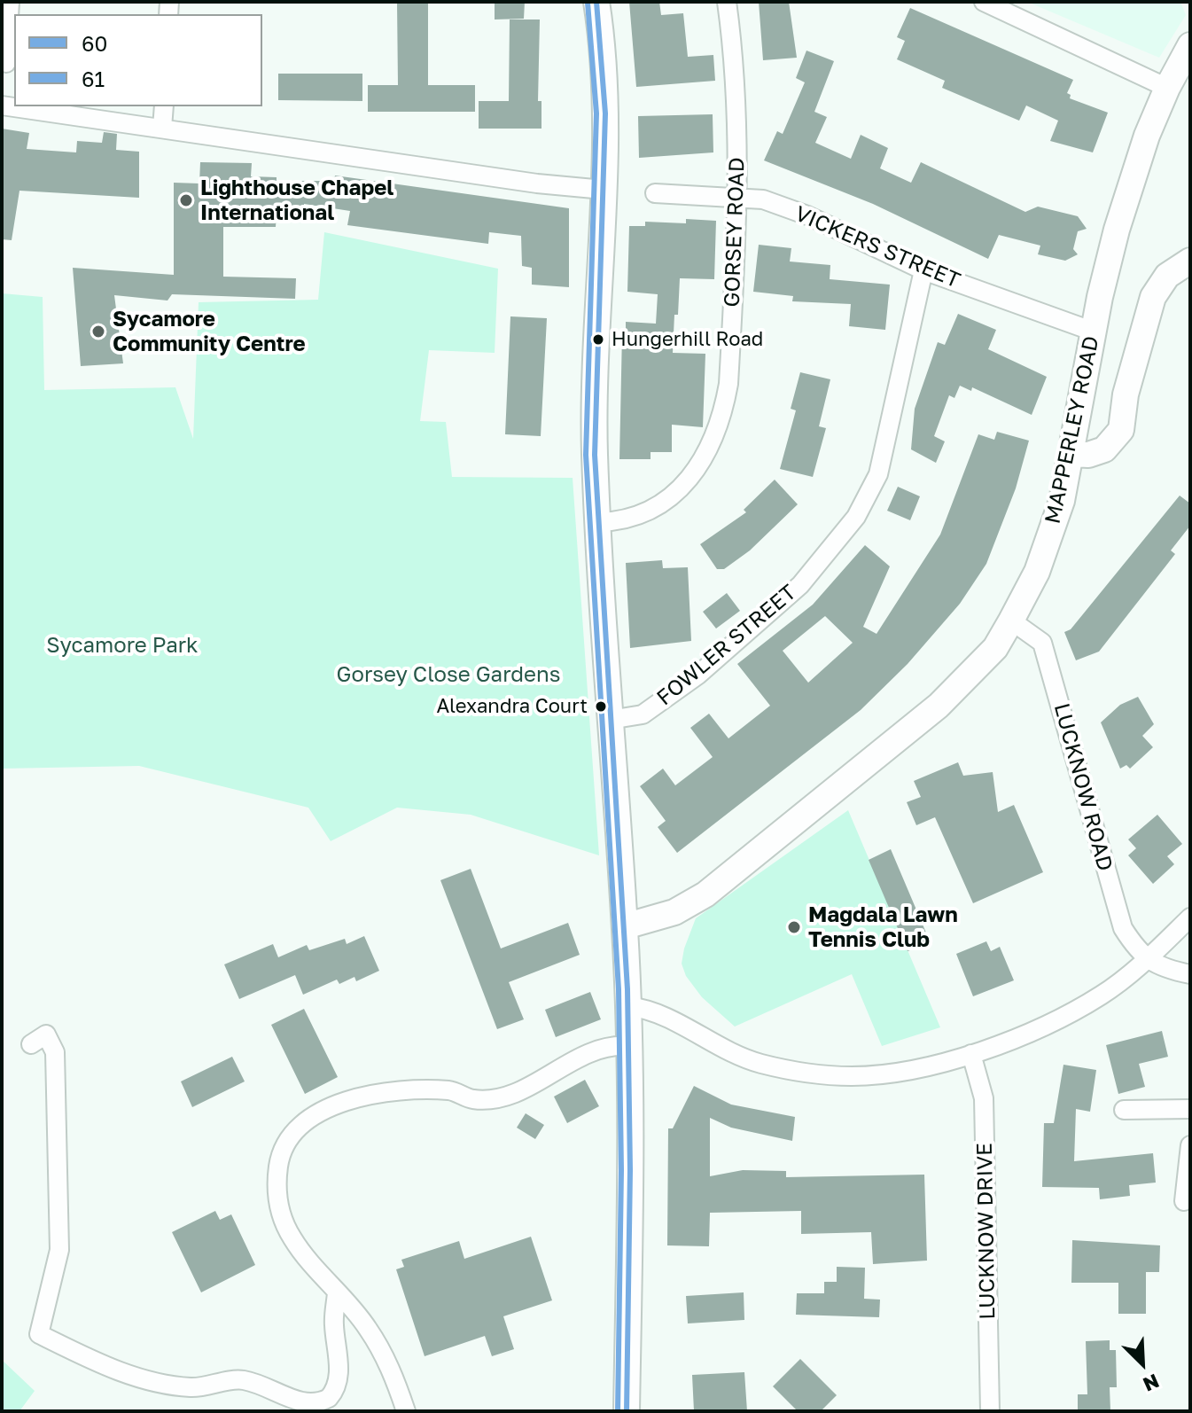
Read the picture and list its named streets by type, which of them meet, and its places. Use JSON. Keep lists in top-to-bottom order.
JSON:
{
  "streets": {
    "main road": ["MAPPERLEY ROAD"],
    "street": [
      "GORSEY ROAD",
      "VICKERS STREET",
      "FOWLER STREET",
      "LUCKNOW ROAD",
      "LUCKNOW DRIVE"
    ]
  },
  "crossings": [
    ["GORSEY ROAD", "VICKERS STREET"],
    ["VICKERS STREET", "MAPPERLEY ROAD"],
    ["VICKERS STREET", "FOWLER STREET"],
    ["MAPPERLEY ROAD", "LUCKNOW ROAD"]
  ],
  "parks": ["Sycamore Park", "Gorsey Close Gardens"],
  "places": [
    "Lighthouse Chapel International",
    "Sycamore Community Centre",
    "Hungerhill Road",
    "Alexandra Court",
    "Magdala Lawn Tennis Club"
  ],
  "lines": ["transit line 60", "transit line 61"],
  "legend": ["60", "61"],
  "north": "bottom right"
}
